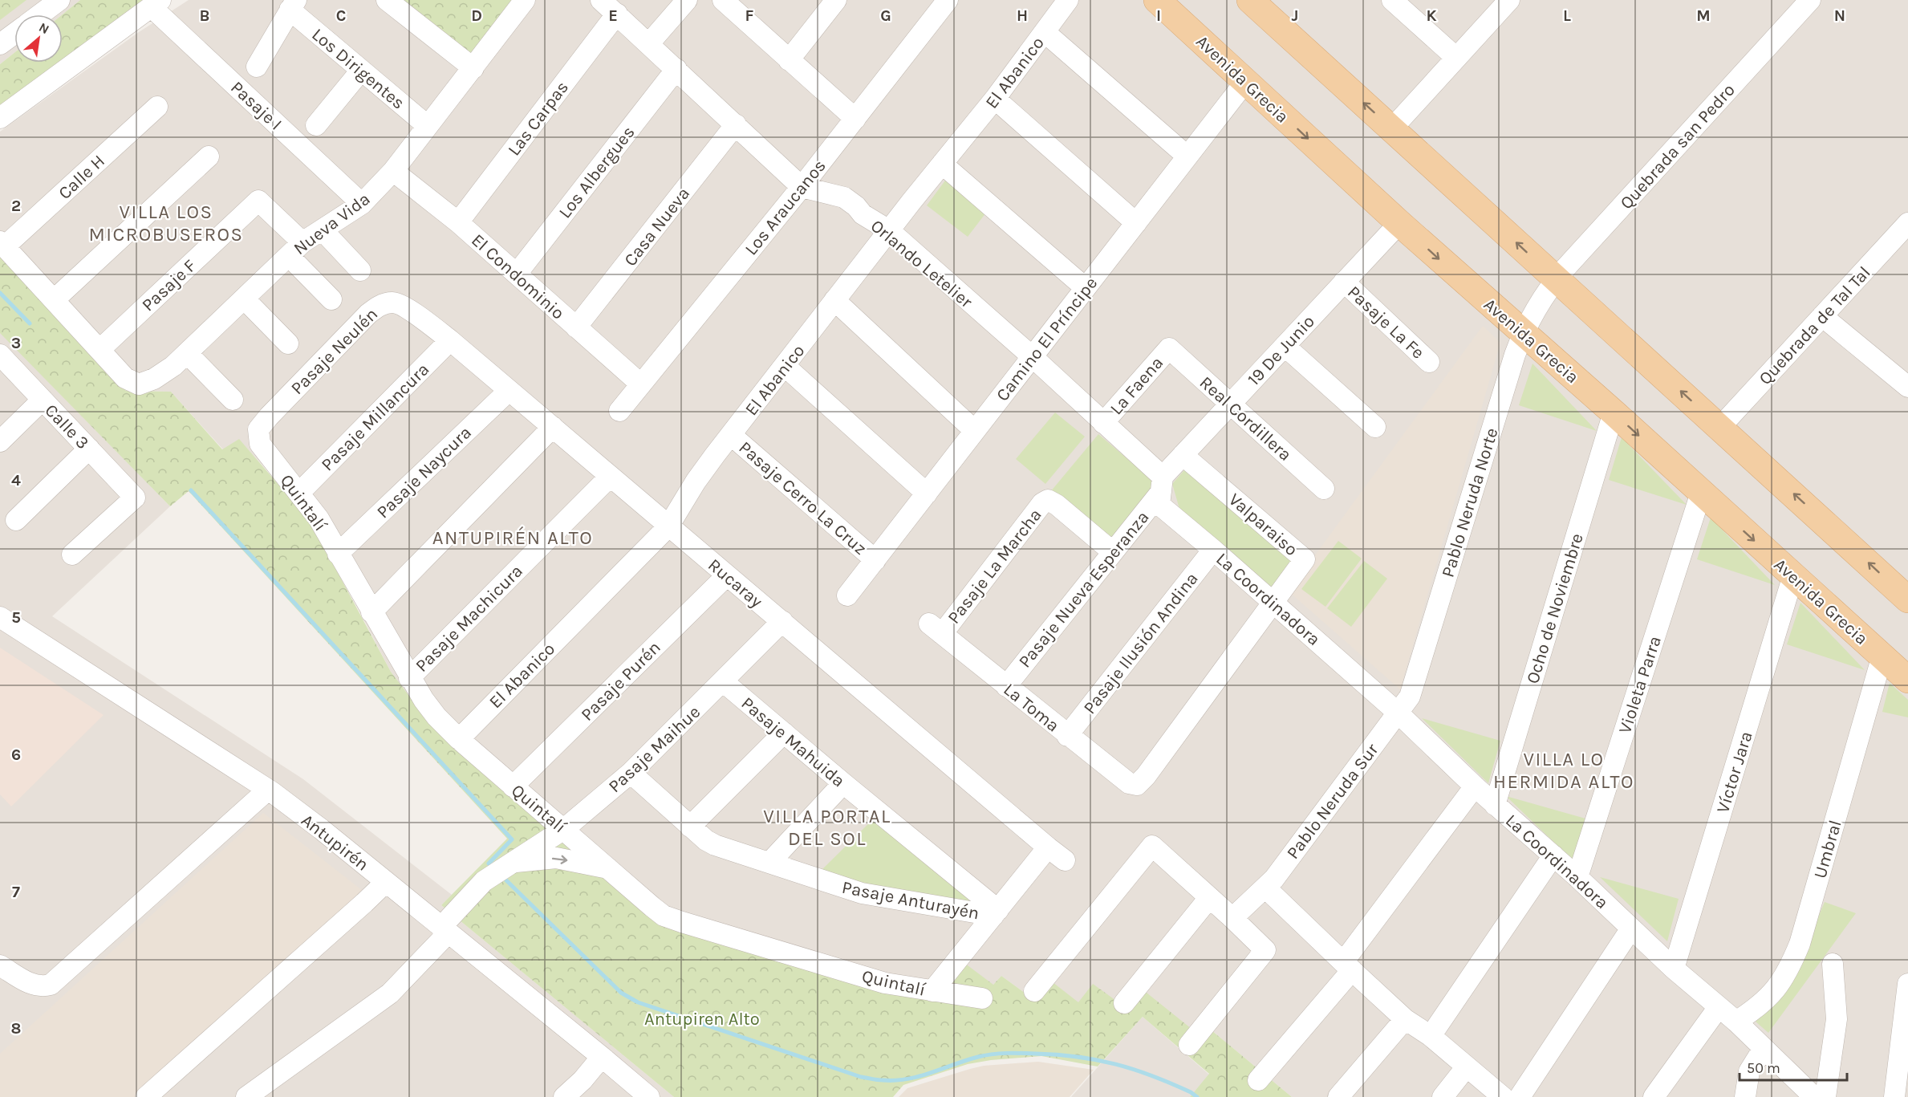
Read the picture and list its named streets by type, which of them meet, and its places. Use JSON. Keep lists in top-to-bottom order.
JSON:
{
  "streets": {
    "main road": ["Avenida Grecia"],
    "street": [
      "Los Dirigentes",
      "El Abanico",
      "Pasaje I",
      "Las Carpas",
      "Quebrada san Pedro",
      "Los Albergues",
      "Calle H",
      "Los Araucanos",
      "Nueva Vida",
      "Casa Nueva",
      "Orlando Letelier",
      "El Condominio",
      "Pasaje F",
      "Pasaje La Fe",
      "Quebrada de Tal Tal",
      "Camino El Príncipe",
      "19 De Junio",
      "Pasaje Neulén",
      "La Faena",
      "Pasaje Millancura",
      "Real Cordillera",
      "Calle 3",
      "Pasaje Naycura",
      "Pasaje Cerro La Cruz",
      "Quintalí",
      "Pablo Neruda Norte",
      "Valparaiso",
      "Pasaje La Marcha",
      "Rucaray",
      "Pasaje Nueva Esperanza",
      "La Coordinadora",
      "Ocho de Noviembre",
      "Pasaje Machicura",
      "Pasaje Ilusión Andina",
      "Pasaje Purén",
      "Violeta Parra",
      "La Toma",
      "Pasaje Mahuida",
      "Pasaje Maihue",
      "Víctor Jara",
      "Pablo Neruda Sur",
      "Antupirén",
      "Umbral",
      "Pasaje Anturayén"
    ]
  },
  "crossings": [
    ["Los Dirigentes", "Nueva Vida"],
    ["El Abanico", "Orlando Letelier"],
    ["El Abanico", "Pasaje Cerro La Cruz"],
    ["El Abanico", "Quintalí"],
    ["El Abanico", "Rucaray"],
    ["Avenida Grecia", "Camino El Príncipe"],
    ["Avenida Grecia", "19 De Junio"],
    ["Avenida Grecia", "Pablo Neruda Norte"],
    ["Avenida Grecia", "Ocho de Noviembre"],
    ["Avenida Grecia", "Violeta Parra"],
    ["Avenida Grecia", "Víctor Jara"],
    ["Avenida Grecia", "Umbral"],
    ["Pasaje I", "Nueva Vida"],
    ["Las Carpas", "Orlando Letelier"],
    ["Las Carpas", "El Condominio"],
    ["Quebrada san Pedro", "Pablo Neruda Norte"],
    ["Los Albergues", "Orlando Letelier"],
    ["Los Albergues", "El Condominio"],
    ["Los Araucanos", "Orlando Letelier"],
    ["Los Araucanos", "El Condominio"],
    ["Nueva Vida", "El Condominio"],
    ["Nueva Vida", "Pasaje F"],
    ["Casa Nueva", "Orlando Letelier"],
    ["Casa Nueva", "El Condominio"],
    ["Orlando Letelier", "Camino El Príncipe"],
    ["Orlando Letelier", "19 De Junio"],
    ["Orlando Letelier", "La Faena"],
    ["Orlando Letelier", "Pasaje Nueva Esperanza"],
    ["Orlando Letelier", "La Coordinadora"],
    ["Orlando Letelier", "Pasaje Ilusión Andina"],
    ["Pasaje La Fe", "19 De Junio"],
    ["Camino El Príncipe", "Pasaje Cerro La Cruz"],
    ["19 De Junio", "Real Cordillera"],
    ["19 De Junio", "Valparaiso"],
    ["19 De Junio", "Pasaje Nueva Esperanza"],
    ["Pasaje Neulén", "Quintalí"],
    ["Pasaje Neulén", "Rucaray"],
    ["La Faena", "Real Cordillera"],
    ["Pasaje Millancura", "Quintalí"],
    ["Pasaje Millancura", "Rucaray"],
    ["Pasaje Naycura", "Quintalí"],
    ["Pasaje Naycura", "Rucaray"],
    ["Quintalí", "Pasaje Machicura"],
    ["Quintalí", "Pasaje Purén"],
    ["Quintalí", "Pasaje Maihue"],
    ["Pablo Neruda Norte", "La Coordinadora"],
    ["Pablo Neruda Norte", "Pablo Neruda Sur"],
    ["Valparaiso", "La Coordinadora"],
    ["Valparaiso", "La Toma"],
    ["Pasaje La Marcha", "Pasaje Nueva Esperanza"],
    ["Pasaje La Marcha", "La Toma"],
    ["Rucaray", "Pasaje Machicura"],
    ["Rucaray", "Pasaje Purén"],
    ["Rucaray", "Pasaje Maihue"],
    ["Pasaje Nueva Esperanza", "La Toma"],
    ["La Coordinadora", "Ocho de Noviembre"],
    ["La Coordinadora", "Pasaje Ilusión Andina"],
    ["La Coordinadora", "Violeta Parra"],
    ["La Coordinadora", "La Toma"],
    ["La Coordinadora", "Víctor Jara"],
    ["La Coordinadora", "Pablo Neruda Sur"],
    ["La Coordinadora", "Umbral"],
    ["Pasaje Ilusión Andina", "La Toma"],
    ["Pasaje Mahuida", "Pasaje Maihue"],
    ["Pasaje Mahuida", "Pasaje Anturayén"],
    ["Pasaje Maihue", "Antupirén"],
    ["Pasaje Maihue", "Pasaje Anturayén"]
  ],
  "districts": [
    "VILLA LOS MICROBUSEROS",
    "ANTUPIRÉN ALTO",
    "VILLA LO HERMIDA ALTO",
    "VILLA PORTAL DEL SOL"
  ],
  "parks": ["Antupiren Alto"],
  "scale_bar": "50 m",
  "north": "top right",
  "grid": {
    "columns": [
      "B",
      "C",
      "D",
      "E",
      "F",
      "G",
      "H",
      "I",
      "J",
      "K",
      "L",
      "M",
      "N"
    ],
    "rows": [
      "2",
      "3",
      "4",
      "5",
      "6",
      "7",
      "8"
    ]
  }
}
